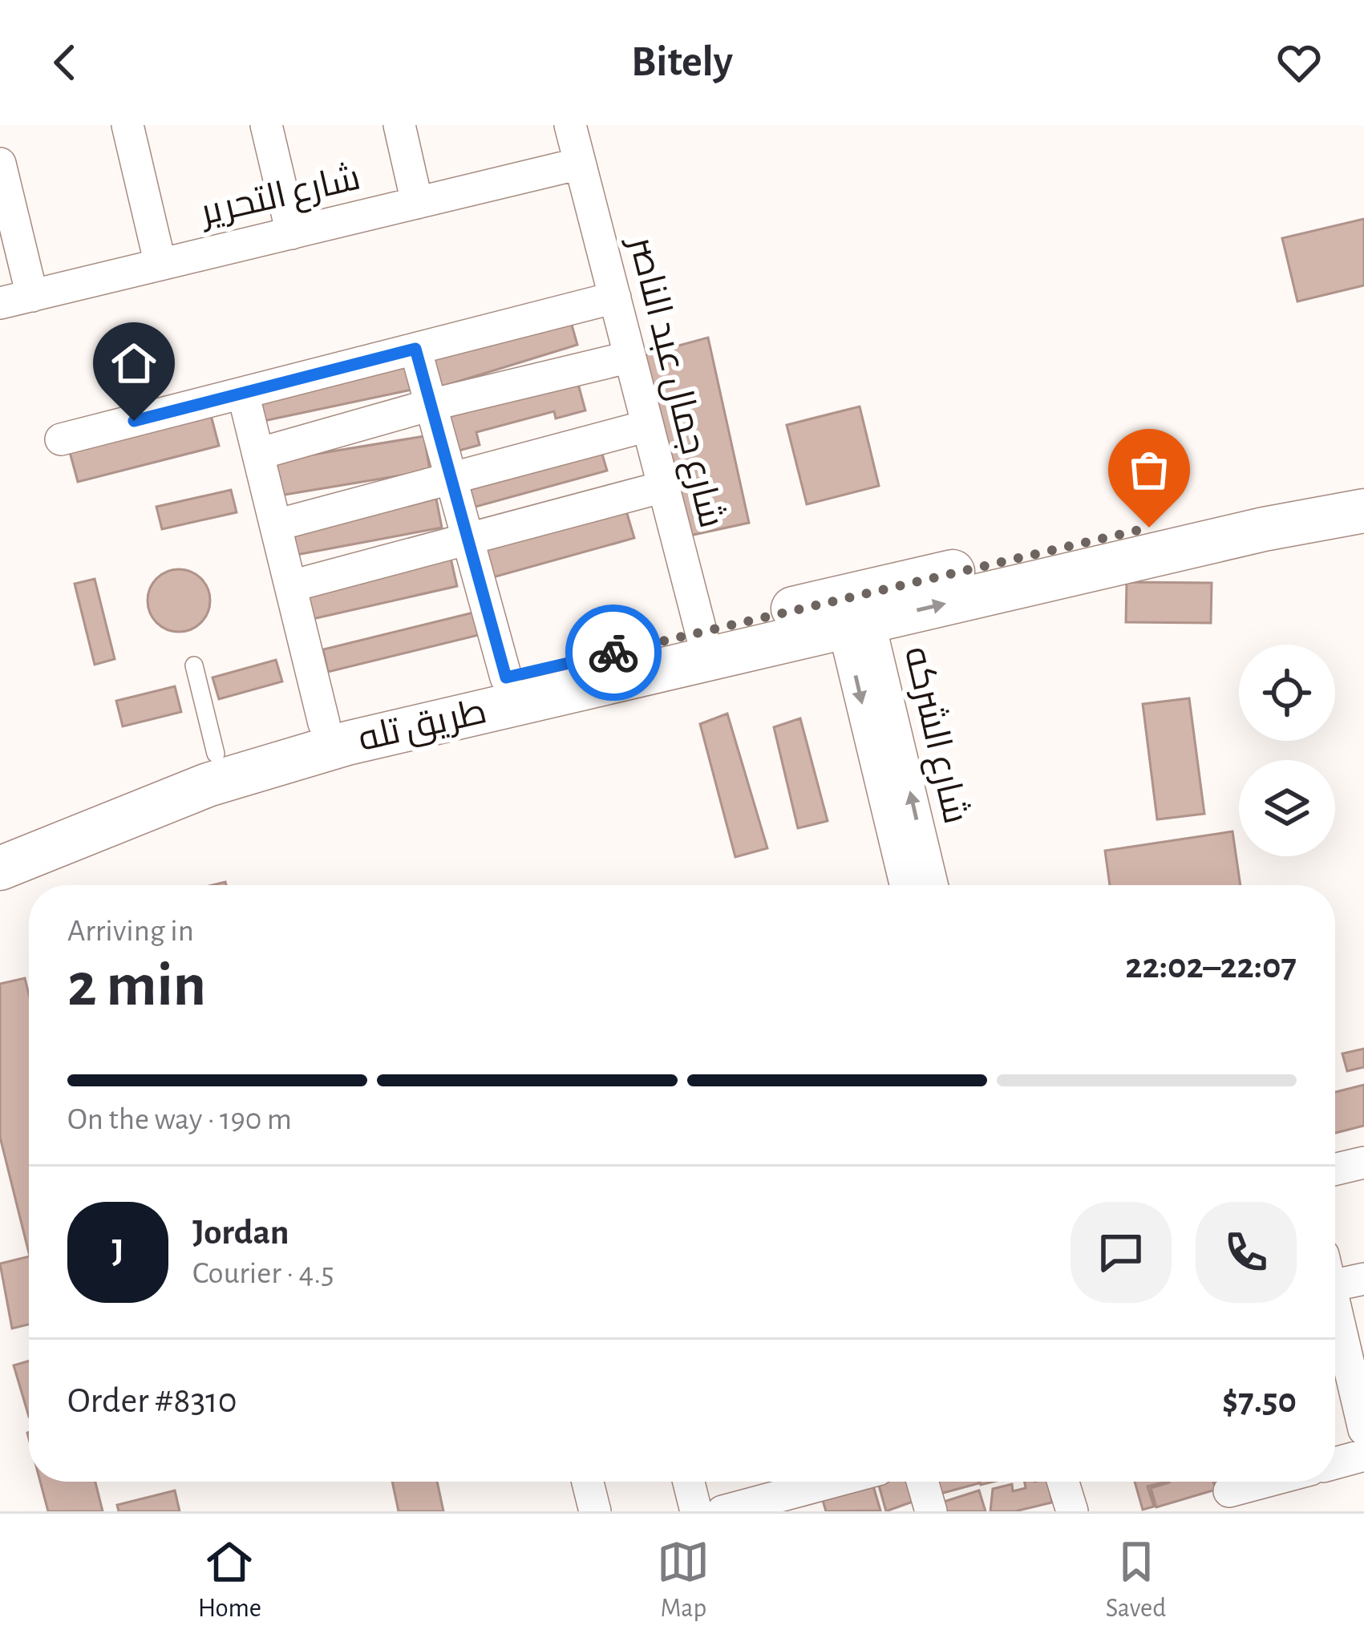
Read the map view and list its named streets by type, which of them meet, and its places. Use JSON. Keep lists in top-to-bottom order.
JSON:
{
  "streets": {
    "main road": ["طريق تله"],
    "street": ["شارع التحرير", "شارع جمال عبد الناصر", "شارع الشركه"]
  },
  "crossings": [
    ["شارع التحرير", "شارع جمال عبد الناصر"],
    ["شارع جمال عبد الناصر", "طريق تله"],
    ["طريق تله", "شارع الشركه"]
  ],
  "page": {
    "header": "Bitely",
    "heading": ["2 min", "Arriving in", "22:02–22:07"],
    "panel": [
      "Jordan",
      "Courier · 4.5",
      "Order #8310",
      "$7.50"
    ],
    "bar": "On the way · 190 m",
    "round": "J",
    "tabs": ["Home", "Map", "Saved"]
  }
}
